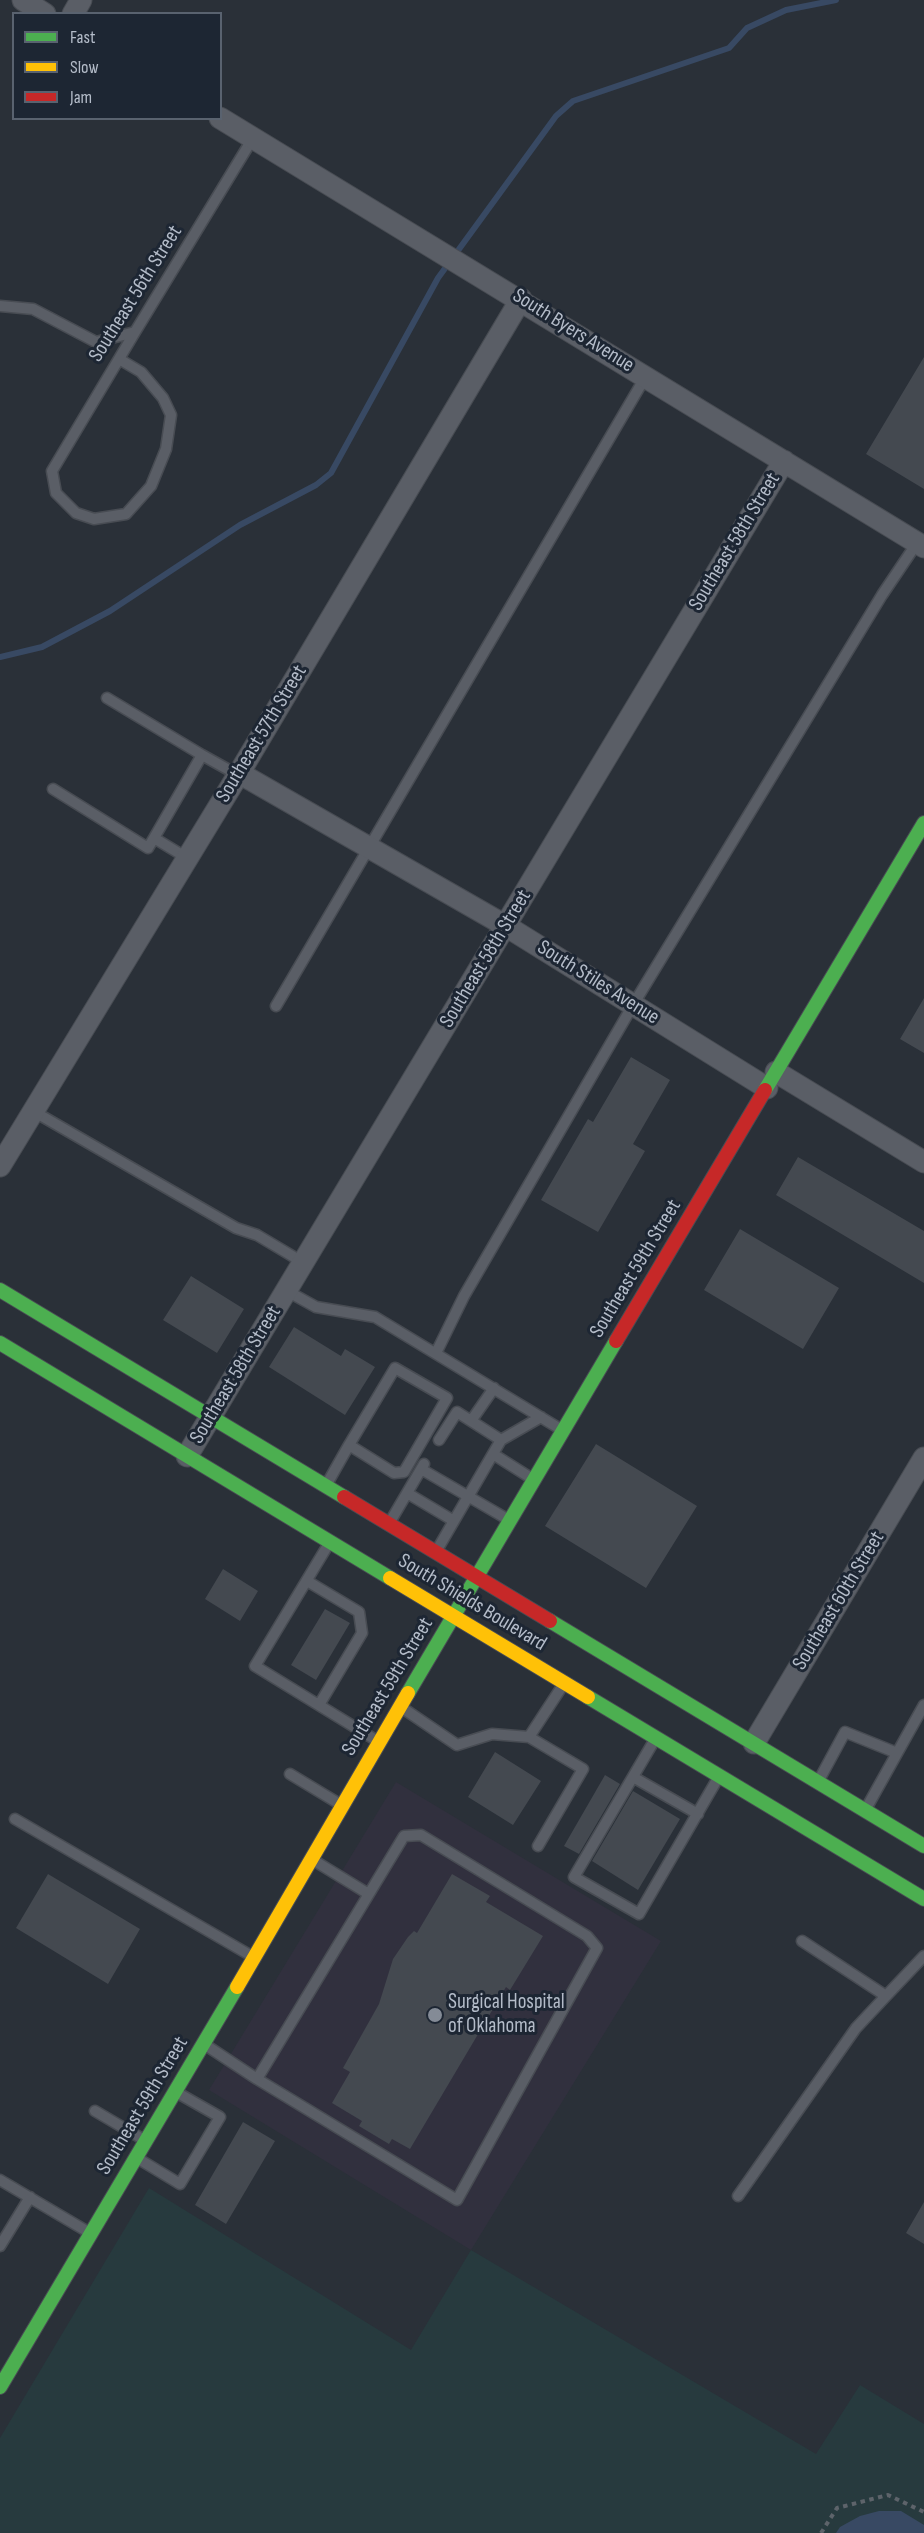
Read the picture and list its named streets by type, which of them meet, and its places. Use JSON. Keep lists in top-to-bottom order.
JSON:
{
  "streets": {
    "main road": ["Southeast 59th Street", "South Shields Boulevard"],
    "street": [
      "South Byers Avenue",
      "Southeast 58th Street",
      "Southeast 57th Street",
      "South Stiles Avenue",
      "Southeast 60th Street"
    ],
    "lane": ["Southeast 56th Street"]
  },
  "crossings": [
    ["Southeast 56th Street", "South Byers Avenue"],
    ["South Byers Avenue", "Southeast 58th Street"],
    ["South Byers Avenue", "Southeast 57th Street"],
    ["Southeast 58th Street", "South Stiles Avenue"],
    ["Southeast 58th Street", "South Shields Boulevard"],
    ["Southeast 57th Street", "South Stiles Avenue"],
    ["South Stiles Avenue", "Southeast 59th Street"],
    ["Southeast 59th Street", "South Shields Boulevard"],
    ["Southeast 60th Street", "South Shields Boulevard"]
  ],
  "places": ["Surgical Hospital of Oklahoma"],
  "legend": ["Fast", "Slow", "Jam"]
}
